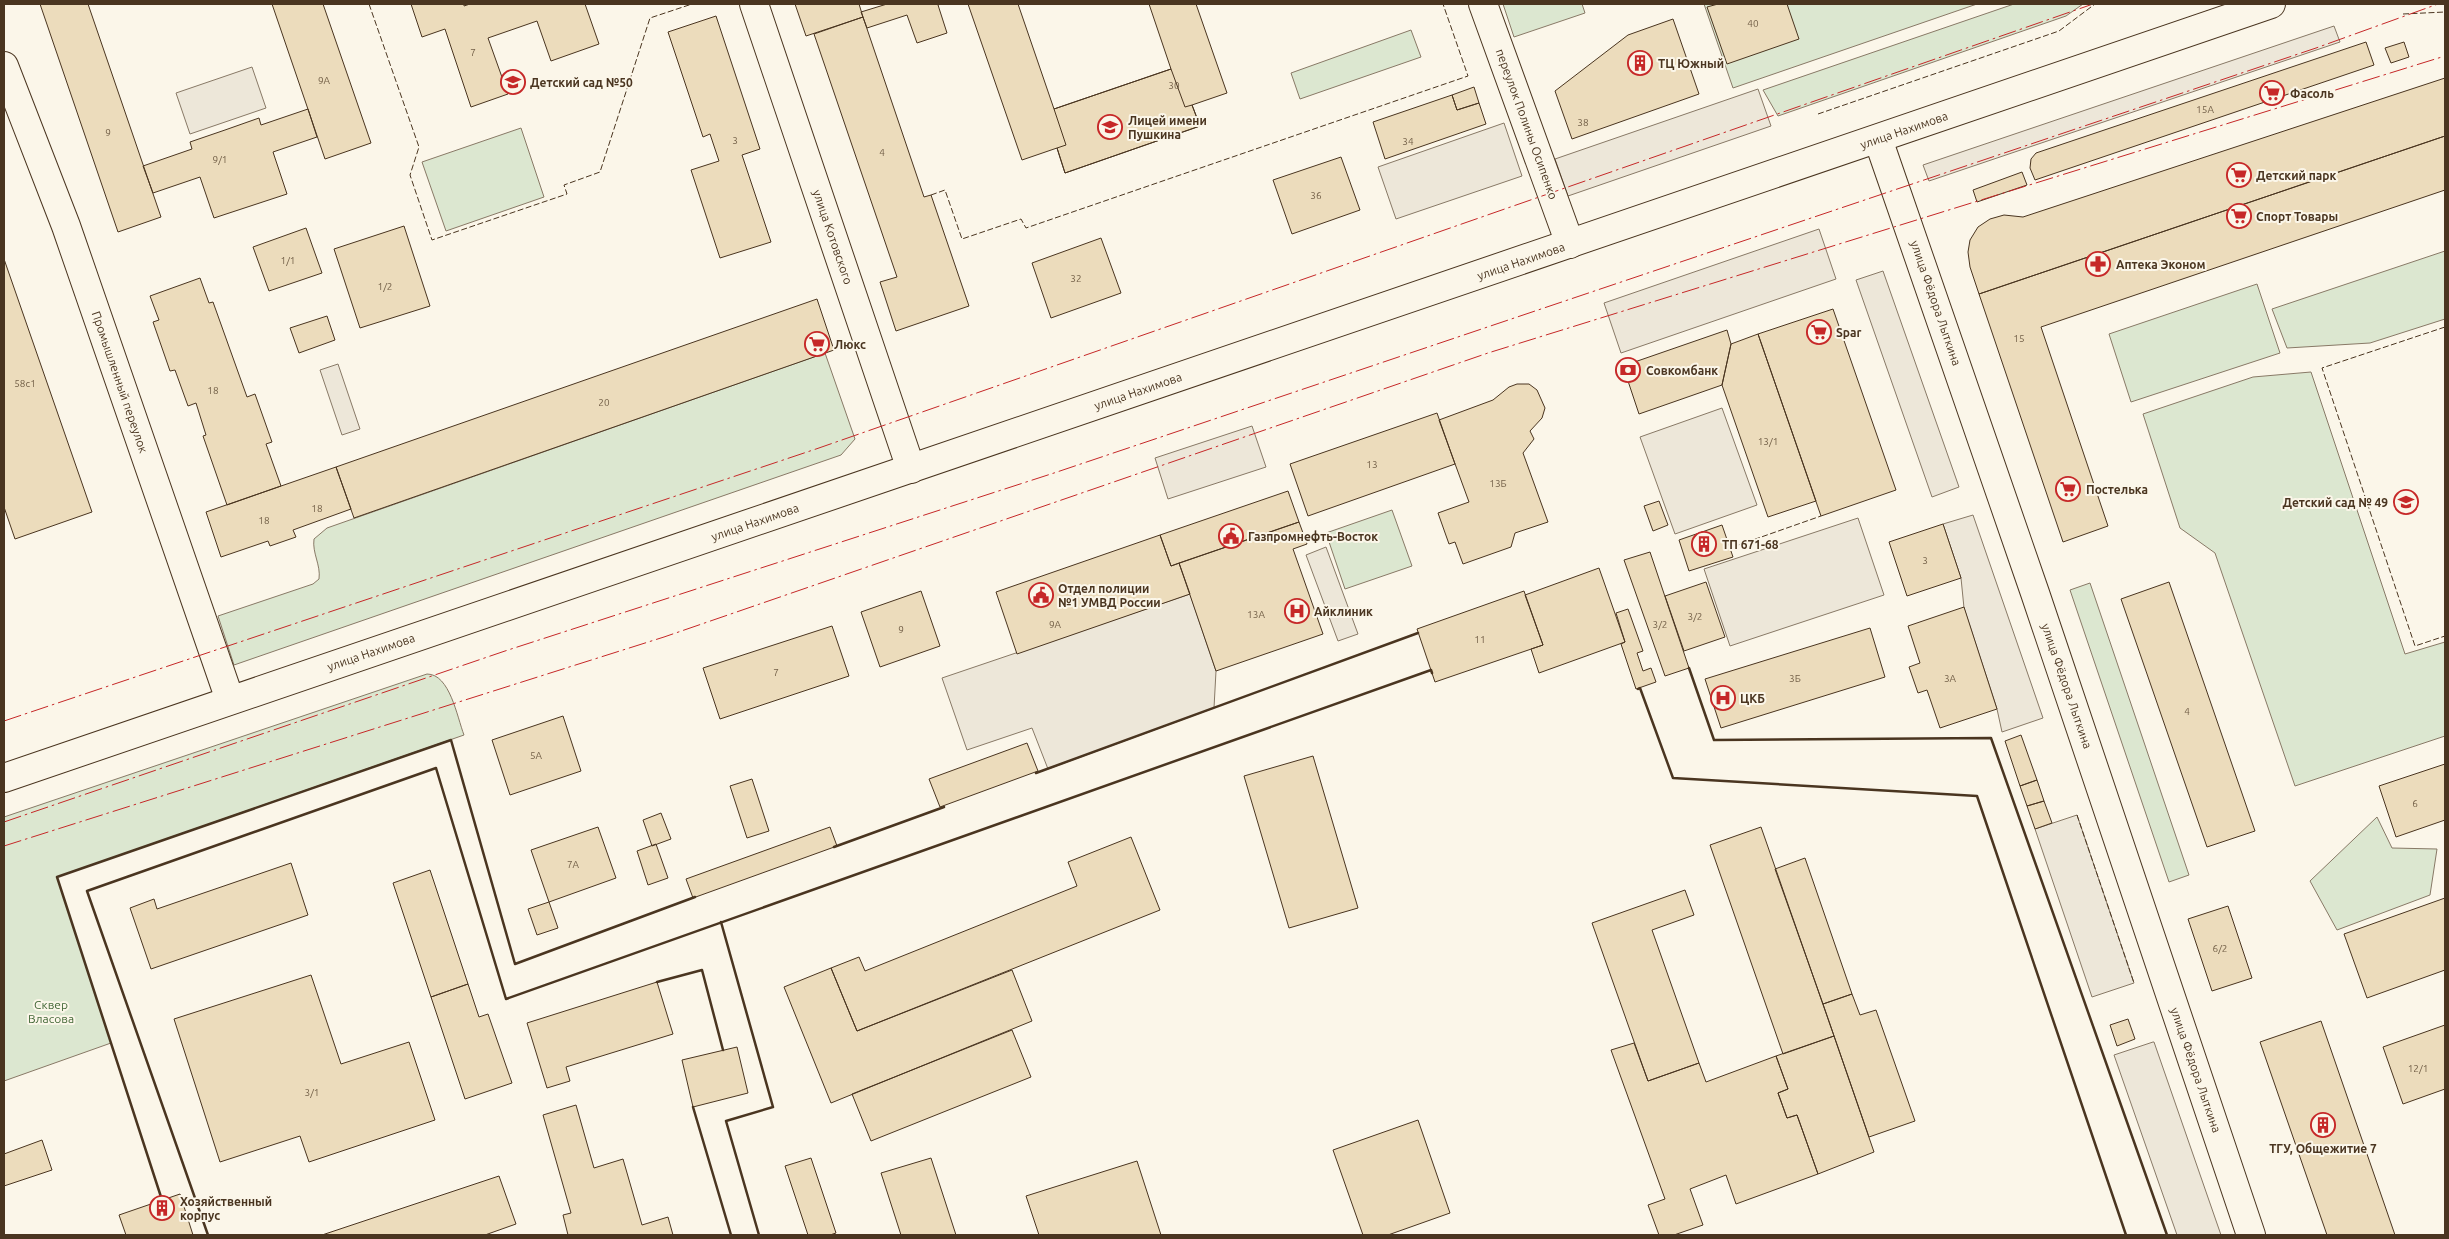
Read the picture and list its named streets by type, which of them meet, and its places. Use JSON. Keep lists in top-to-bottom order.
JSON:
{
  "streets": {
    "street": [
      "переулок Полины Осипенко",
      "улица Нахимова",
      "улица Котовского",
      "улица Фёдора Лыткина",
      "Промышленный переулок"
    ]
  },
  "crossings": [
    ["переулок Полины Осипенко", "улица Нахимова"],
    ["улица Нахимова", "улица Котовского"],
    ["улица Нахимова", "улица Фёдора Лыткина"],
    ["улица Нахимова", "Промышленный переулок"]
  ],
  "parks": ["Сквер Власова"],
  "places": {
    "building": [
      "ТЦ Южный",
      "ТП 671-68",
      "ТГУ, Общежитие 7",
      "Хозяйственный корпус"
    ],
    "school or university": ["Детский сад №50", "Лицей имени Пушкина", "Детский сад № 49"],
    "supermarket": [
      "Фасоль",
      "Детский парк",
      "Спорт Товары",
      "Spar",
      "Люкс",
      "Постелька"
    ],
    "pharmacy": ["Аптека Эконом"],
    "bank": ["Совкомбанк"],
    "public building": ["Газпромнефть-Восток", "Отдел полиции №1 УМВД России"],
    "hospital": ["Айклиник", "ЦКБ"]
  },
  "house_numbers": [
    "40",
    "7",
    "9А",
    "30",
    "15А",
    "38",
    "9",
    "3",
    "34",
    "4",
    "9/1",
    "36",
    "1/1",
    "32",
    "1/2",
    "15",
    "58с1",
    "18",
    "20",
    "13/1",
    "13",
    "13Б",
    "18",
    "18",
    "3",
    "13А",
    "3/2",
    "9А",
    "3/2",
    "9",
    "11",
    "7",
    "3Б",
    "3А",
    "4",
    "5А",
    "6",
    "7А",
    "6/2",
    "12/1",
    "3/1"
  ]
}
